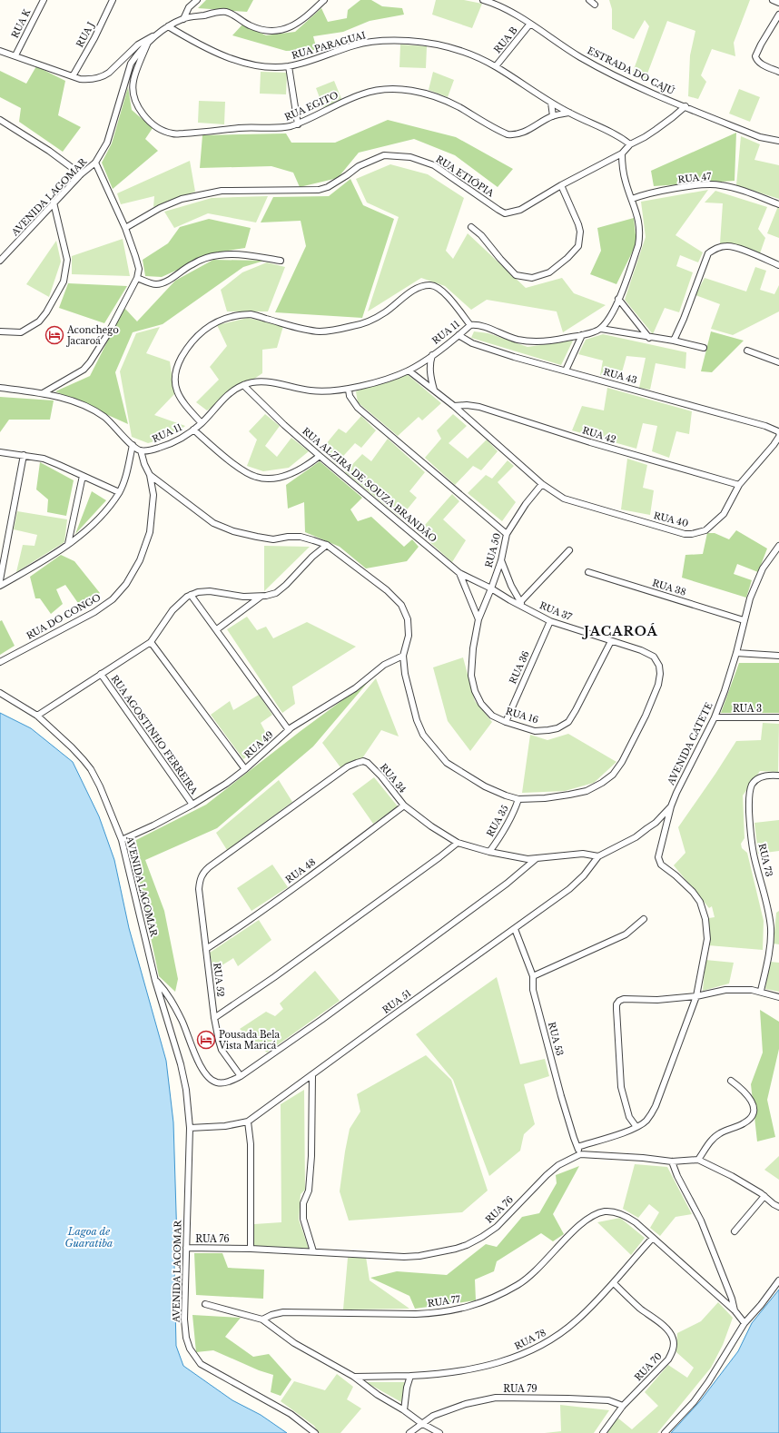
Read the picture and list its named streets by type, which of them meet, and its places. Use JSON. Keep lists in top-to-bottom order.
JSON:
{
  "streets": {
    "street": [
      "RUA K",
      "RUA J",
      "RUA B",
      "RUA PARAGUAI",
      "ESTRADA DO CAJÚ",
      "RUA EGITO",
      "RUA ETIÓPIA",
      "RUA 47",
      "AVENIDA LAGOMAR",
      "RUA 11",
      "RUA 43",
      "RUA 42",
      "RUA ALZIRA DE SOUZA BRANDÃO",
      "RUA 40",
      "RUA 50",
      "RUA 38",
      "RUA 37",
      "RUA DO CONGO",
      "RUA 36",
      "RUA 3",
      "RUA 16",
      "RUA AGOSTINHO FERREIRA",
      "AVENIDA CATETE",
      "RUA 49",
      "RUA 34",
      "RUA 35",
      "RUA 73",
      "RUA 48",
      "RUA 52",
      "RUA 51",
      "RUA 53",
      "RUA 76",
      "AVENIDA LACOMAR",
      "RUA 77",
      "RUA 78",
      "RUA 70",
      "RUA 79"
    ]
  },
  "crossings": [
    ["RUA B", "RUA PARAGUAI"],
    ["RUA B", "ESTRADA DO CAJÚ"],
    ["RUA PARAGUAI", "RUA EGITO"],
    ["RUA PARAGUAI", "AVENIDA LAGOMAR"],
    ["RUA EGITO", "AVENIDA LAGOMAR"],
    ["AVENIDA LAGOMAR", "RUA 49"],
    ["AVENIDA LAGOMAR", "RUA 51"],
    ["AVENIDA LAGOMAR", "AVENIDA LACOMAR"],
    ["RUA 11", "RUA 43"],
    ["RUA 11", "RUA ALZIRA DE SOUZA BRANDÃO"],
    ["RUA 11", "RUA 40"],
    ["RUA 11", "RUA DO CONGO"],
    ["RUA 43", "RUA 40"],
    ["RUA 42", "RUA 40"],
    ["RUA ALZIRA DE SOUZA BRANDÃO", "RUA 50"],
    ["RUA ALZIRA DE SOUZA BRANDÃO", "RUA 37"],
    ["RUA ALZIRA DE SOUZA BRANDÃO", "RUA 16"],
    ["RUA 40", "RUA 50"],
    ["RUA 50", "RUA 37"],
    ["RUA 50", "RUA 16"],
    ["RUA 38", "AVENIDA CATETE"],
    ["RUA 37", "RUA 36"],
    ["RUA 37", "RUA 16"],
    ["RUA 37", "RUA 35"],
    ["RUA 36", "RUA 16"],
    ["RUA 3", "AVENIDA CATETE"],
    ["RUA AGOSTINHO FERREIRA", "RUA 49"],
    ["AVENIDA CATETE", "RUA 34"],
    ["AVENIDA CATETE", "RUA 51"],
    ["RUA 34", "RUA 35"],
    ["RUA 34", "RUA 48"],
    ["RUA 34", "RUA 52"],
    ["RUA 34", "RUA 51"],
    ["RUA 48", "RUA 52"],
    ["RUA 51", "RUA 53"],
    ["RUA 51", "AVENIDA LACOMAR"],
    ["RUA 53", "RUA 76"],
    ["RUA 76", "AVENIDA LACOMAR"],
    ["RUA 77", "RUA 78"],
    ["RUA 78", "RUA 70"],
    ["RUA 70", "RUA 79"]
  ],
  "districts": ["JACAROÁ"],
  "water": ["Lagoa de Guaratiba"],
  "places": {
    "hotel": ["Aconchego Jacaroá", "Pousada Bela Vista Maricá"]
  }
}
